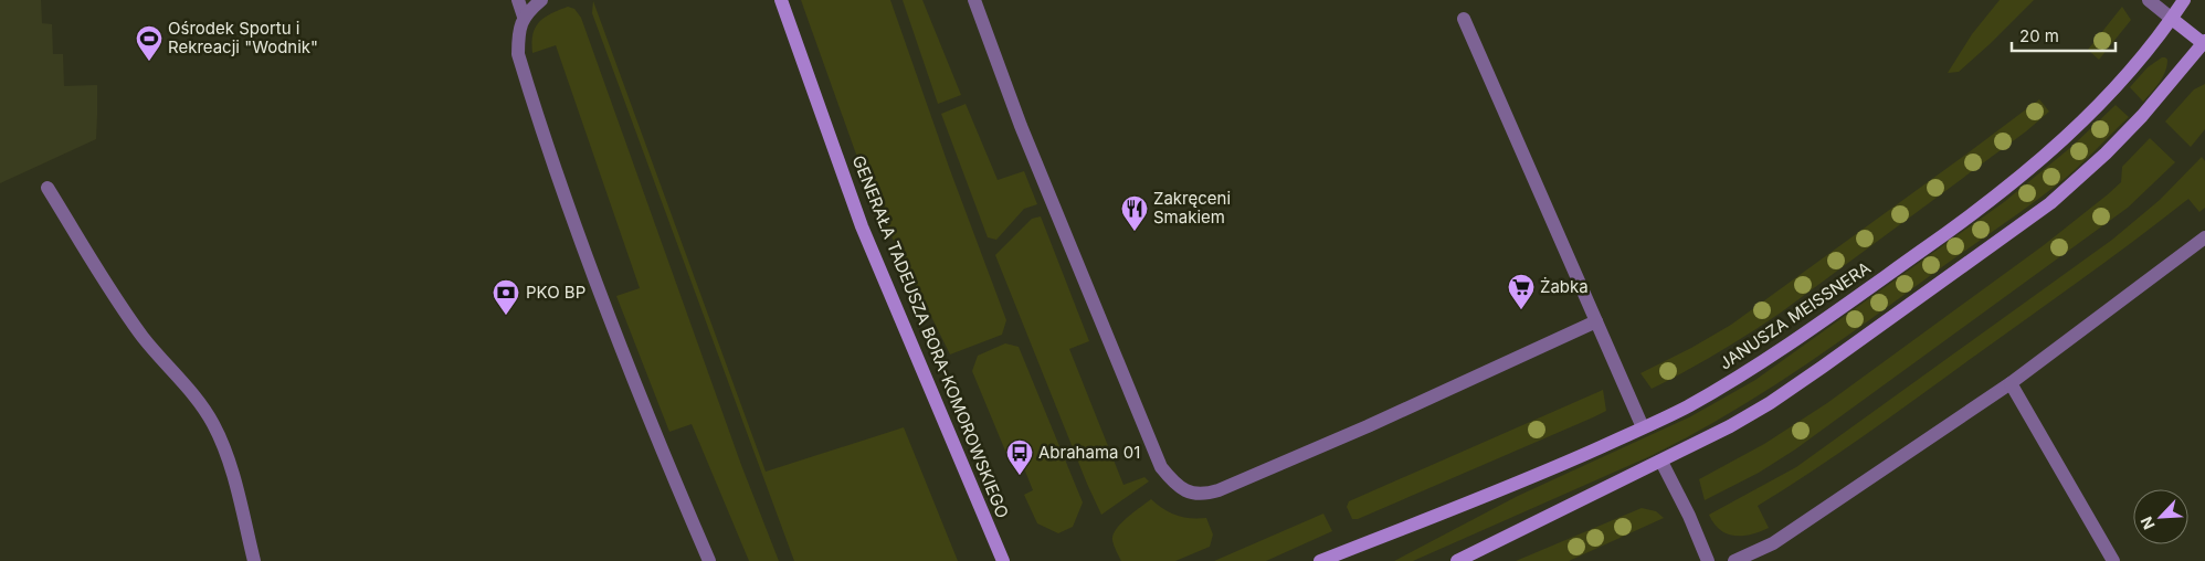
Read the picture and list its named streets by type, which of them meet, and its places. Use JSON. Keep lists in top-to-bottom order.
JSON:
{
  "streets": {
    "street": ["JANUSZA MEISSNERA", "GENERAŁA TADEUSZA BORA-KOMOROWSKIEGO"]
  },
  "places": {
    "sports": ["Ośrodek Sportu i Rekreacji \"Wodnik\""],
    "restaurant": ["Zakręceni Smakiem"],
    "supermarket": ["Żabka"],
    "bank": ["PKO BP"],
    "bus stop": ["Abrahama 01"]
  },
  "scale_bar": "20 m",
  "north": "bottom left"
}
